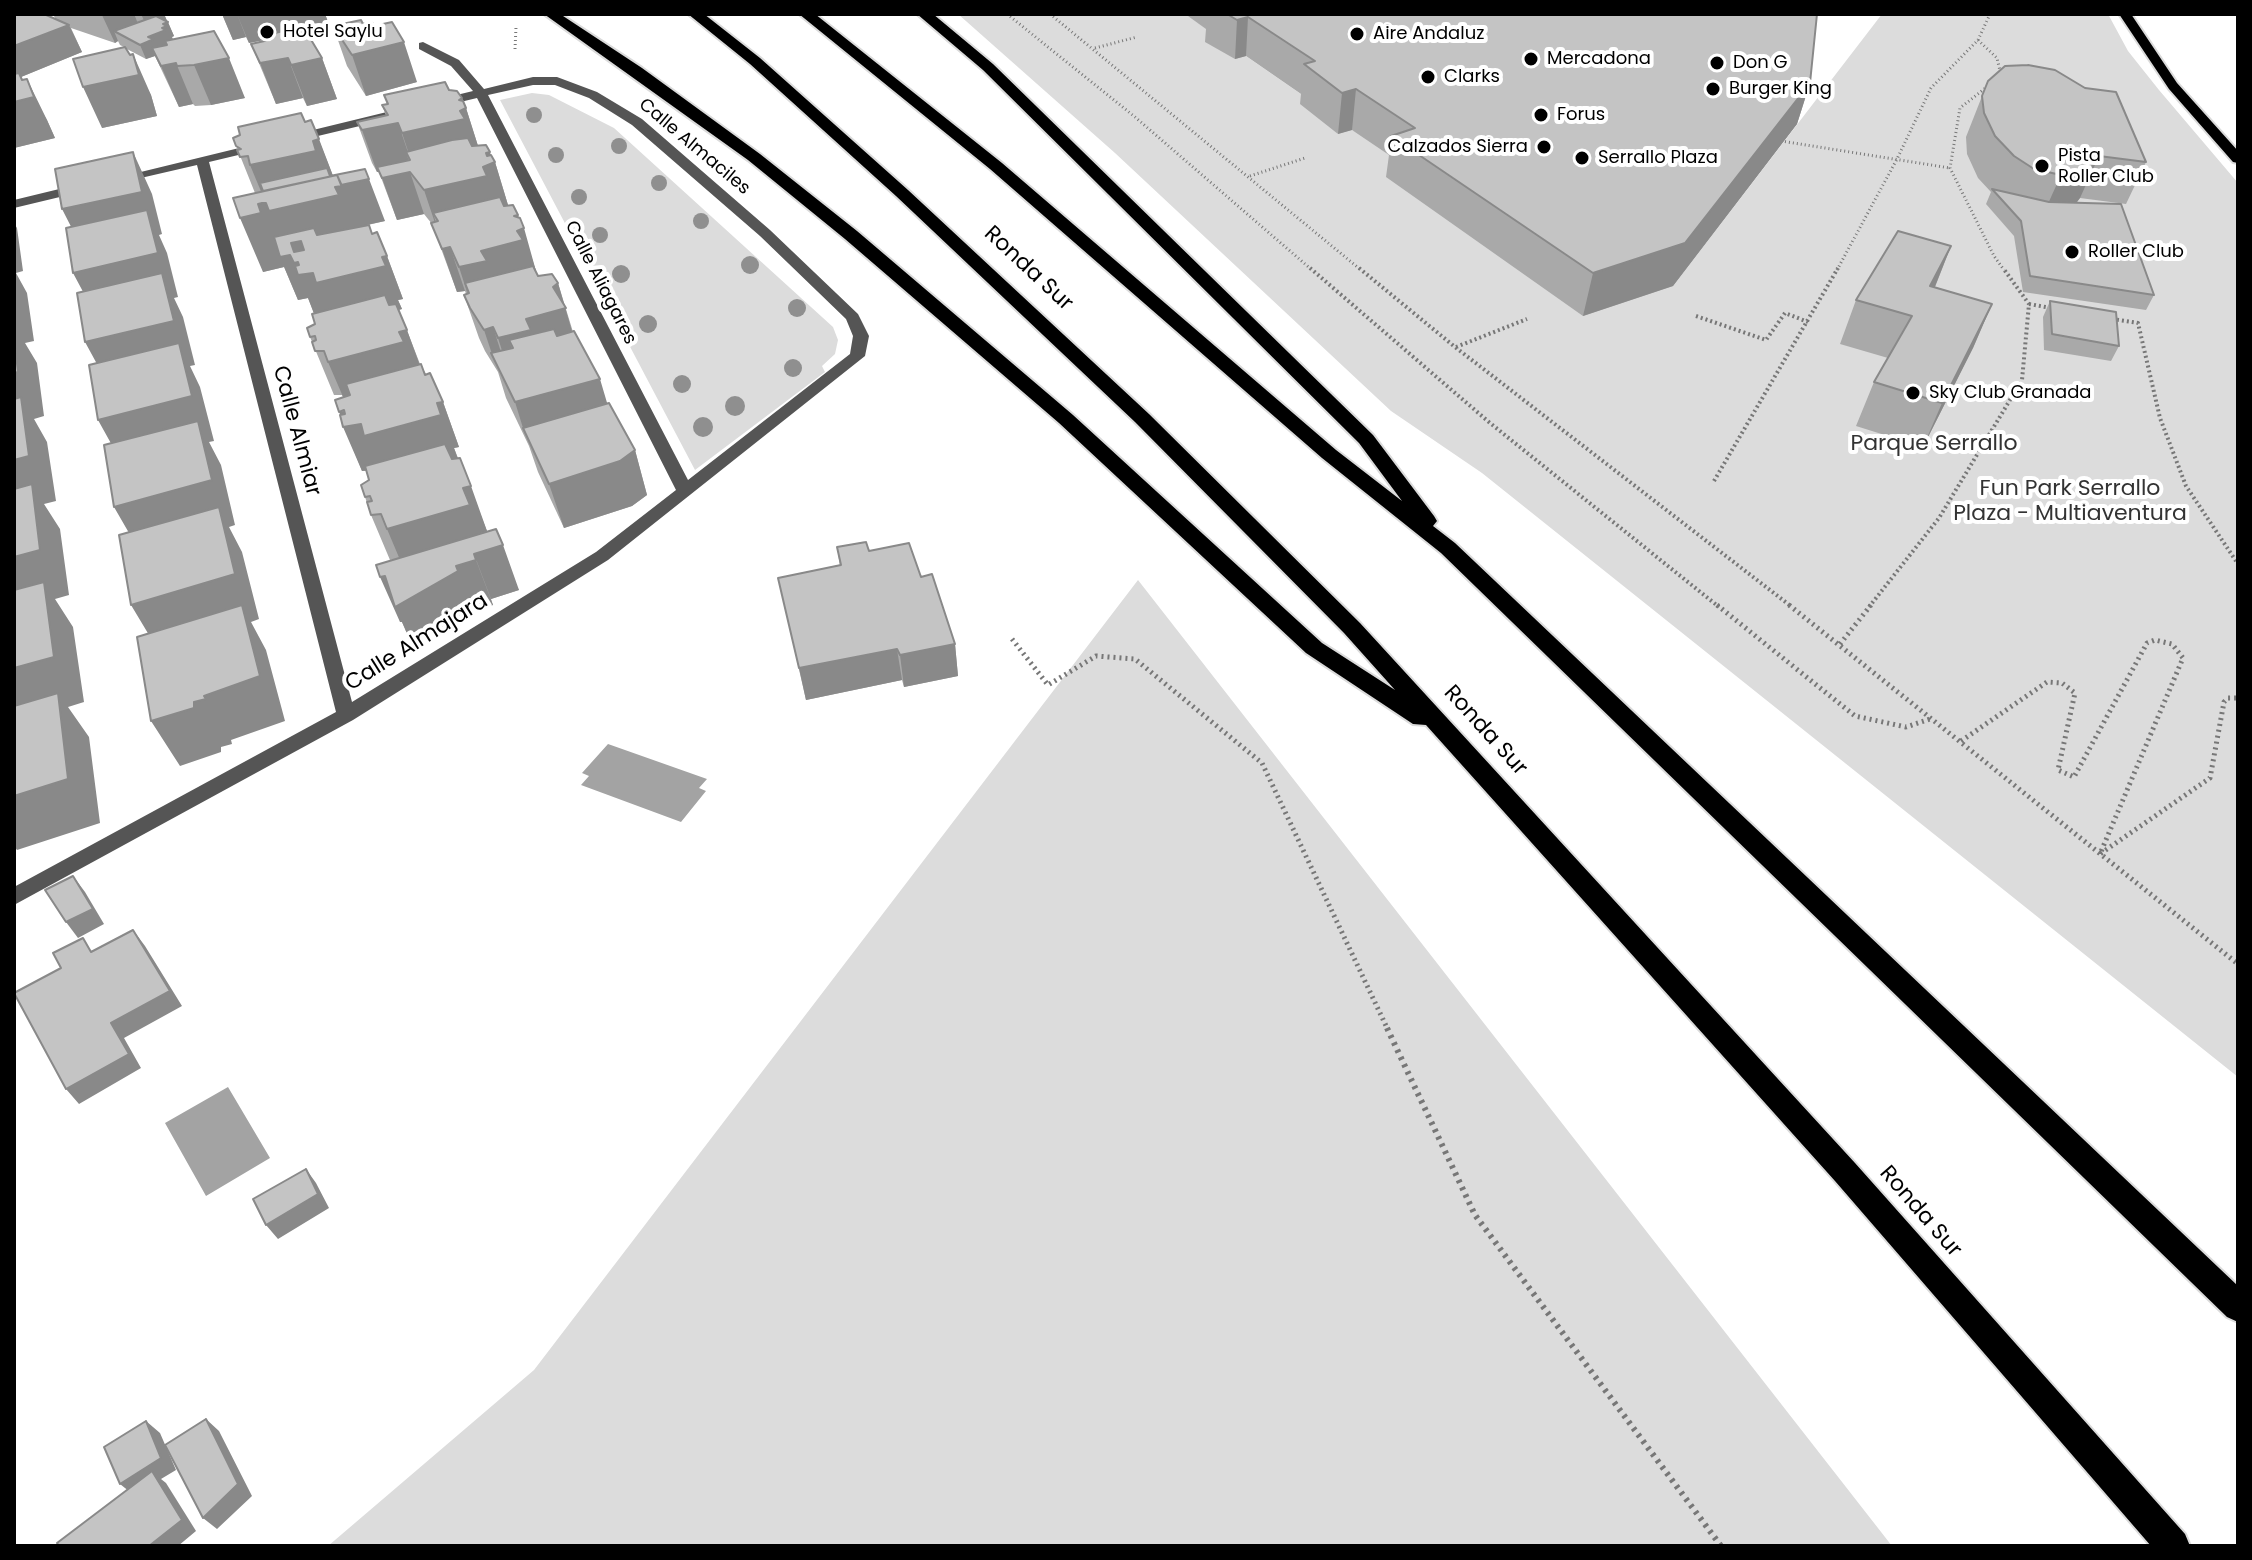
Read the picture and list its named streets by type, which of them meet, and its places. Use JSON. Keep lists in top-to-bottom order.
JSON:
{
  "streets": {
    "highway": ["Ronda Sur"],
    "street": [
      "Calle Almaciles",
      "Calle Aliagares",
      "Calle Almiar",
      "Calle Almajara"
    ]
  },
  "crossings": [
    ["Calle Almaciles", "Calle Aliagares"],
    ["Calle Almaciles", "Calle Almiar"],
    ["Calle Almaciles", "Calle Almajara"],
    ["Calle Aliagares", "Calle Almajara"],
    ["Calle Almiar", "Calle Almajara"]
  ],
  "parks": ["Parque Serrallo", "Fun Park Serrallo Plaza - Multiaventura"],
  "places": [
    "Hotel Saylu",
    "Aire Andaluz",
    "Mercadona",
    "Don G",
    "Clarks",
    "Burger King",
    "Forus",
    "Calzados Sierra",
    "Serrallo Plaza",
    "Pista Roller Club",
    "Roller Club",
    "Sky Club Granada"
  ]
}
